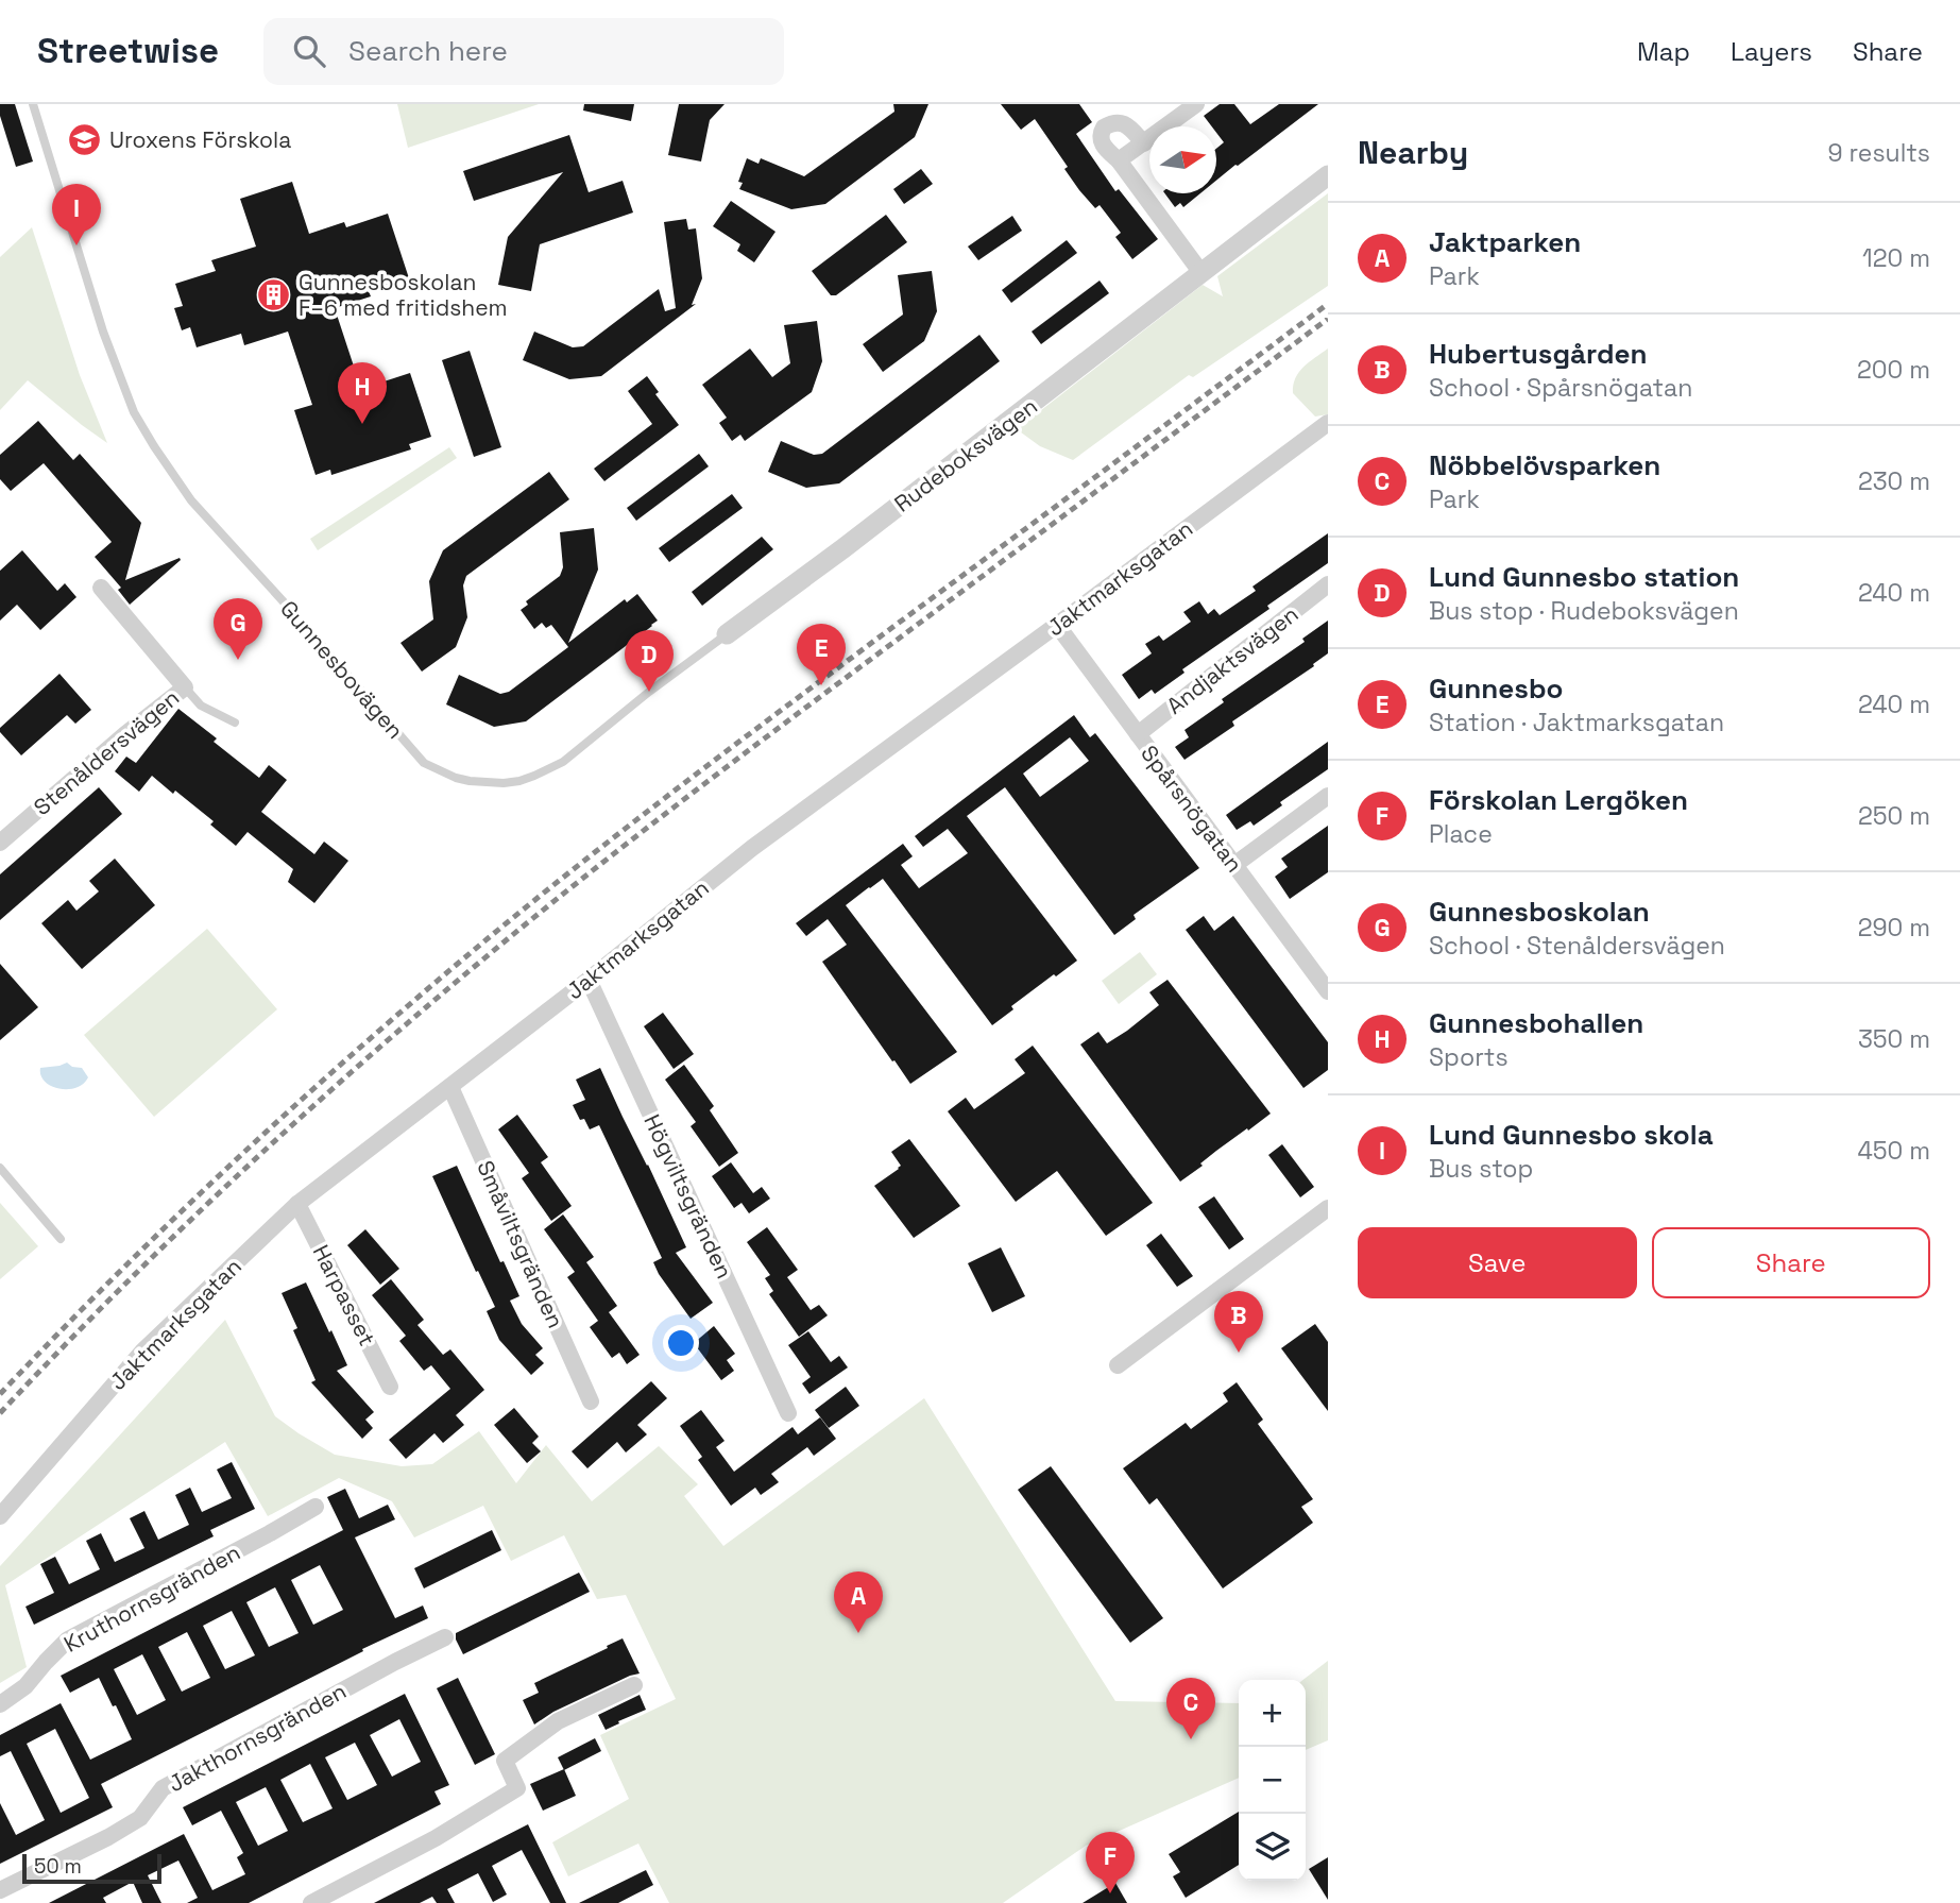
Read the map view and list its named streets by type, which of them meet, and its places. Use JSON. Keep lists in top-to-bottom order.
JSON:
{
  "streets": {
    "street": [
      "Rudeboksvägen",
      "Jaktmarksgatan",
      "Andjaktsvägen",
      "Stenåldersvägen",
      "Spårsnögatan",
      "Högviltsgränden",
      "Småviltsgränden",
      "Harpasset",
      "Kruthornsgränden",
      "Jakthornsgränden"
    ],
    "lane": ["Gunnesbovägen"]
  },
  "crossings": [
    ["Rudeboksvägen", "Gunnesbovägen"],
    ["Jaktmarksgatan", "Spårsnögatan"],
    ["Jaktmarksgatan", "Högviltsgränden"],
    ["Jaktmarksgatan", "Småviltsgränden"],
    ["Jaktmarksgatan", "Harpasset"],
    ["Andjaktsvägen", "Spårsnögatan"]
  ],
  "places": {
    "school or university": ["Uroxens Förskola"],
    "building": ["Gunnesboskolan F–6 med fritidshem"]
  },
  "scale_bar": "50 m",
  "north": "right",
  "page": {
    "header": "Streetwise",
    "search": "Search here",
    "nav": ["Map", "Layers", "Share"],
    "heading": ["Nearby", "9 results"],
    "pins": [
      "I",
      "H",
      "G",
      "E",
      "D",
      "B",
      "A",
      "C",
      "F"
    ],
    "list": [
      {
        "mark": "A",
        "name": "Jaktparken",
        "note": "Park",
        "value": "120 m"
      },
      {
        "mark": "B",
        "name": "Hubertusgården",
        "note": "School · Spårsnögatan",
        "value": "200 m"
      },
      {
        "mark": "C",
        "name": "Nöbbelövsparken",
        "note": "Park",
        "value": "230 m"
      },
      {
        "mark": "D",
        "name": "Lund Gunnesbo station",
        "note": "Bus stop · Rudeboksvägen",
        "value": "240 m"
      },
      {
        "mark": "E",
        "name": "Gunnesbo",
        "note": "Station · Jaktmarksgatan",
        "value": "240 m"
      },
      {
        "mark": "F",
        "name": "Förskolan Lergöken",
        "note": "Place",
        "value": "250 m"
      },
      {
        "mark": "G",
        "name": "Gunnesboskolan",
        "note": "School · Stenåldersvägen",
        "value": "290 m"
      },
      {
        "mark": "H",
        "name": "Gunnesbohallen",
        "note": "Sports",
        "value": "350 m"
      },
      {
        "mark": "I",
        "name": "Lund Gunnesbo skola",
        "note": "Bus stop",
        "value": "450 m"
      }
    ],
    "buttons": ["Save", "Share"],
    "map_buttons": ["+", "−"],
    "scale": "50 m"
  }
}
